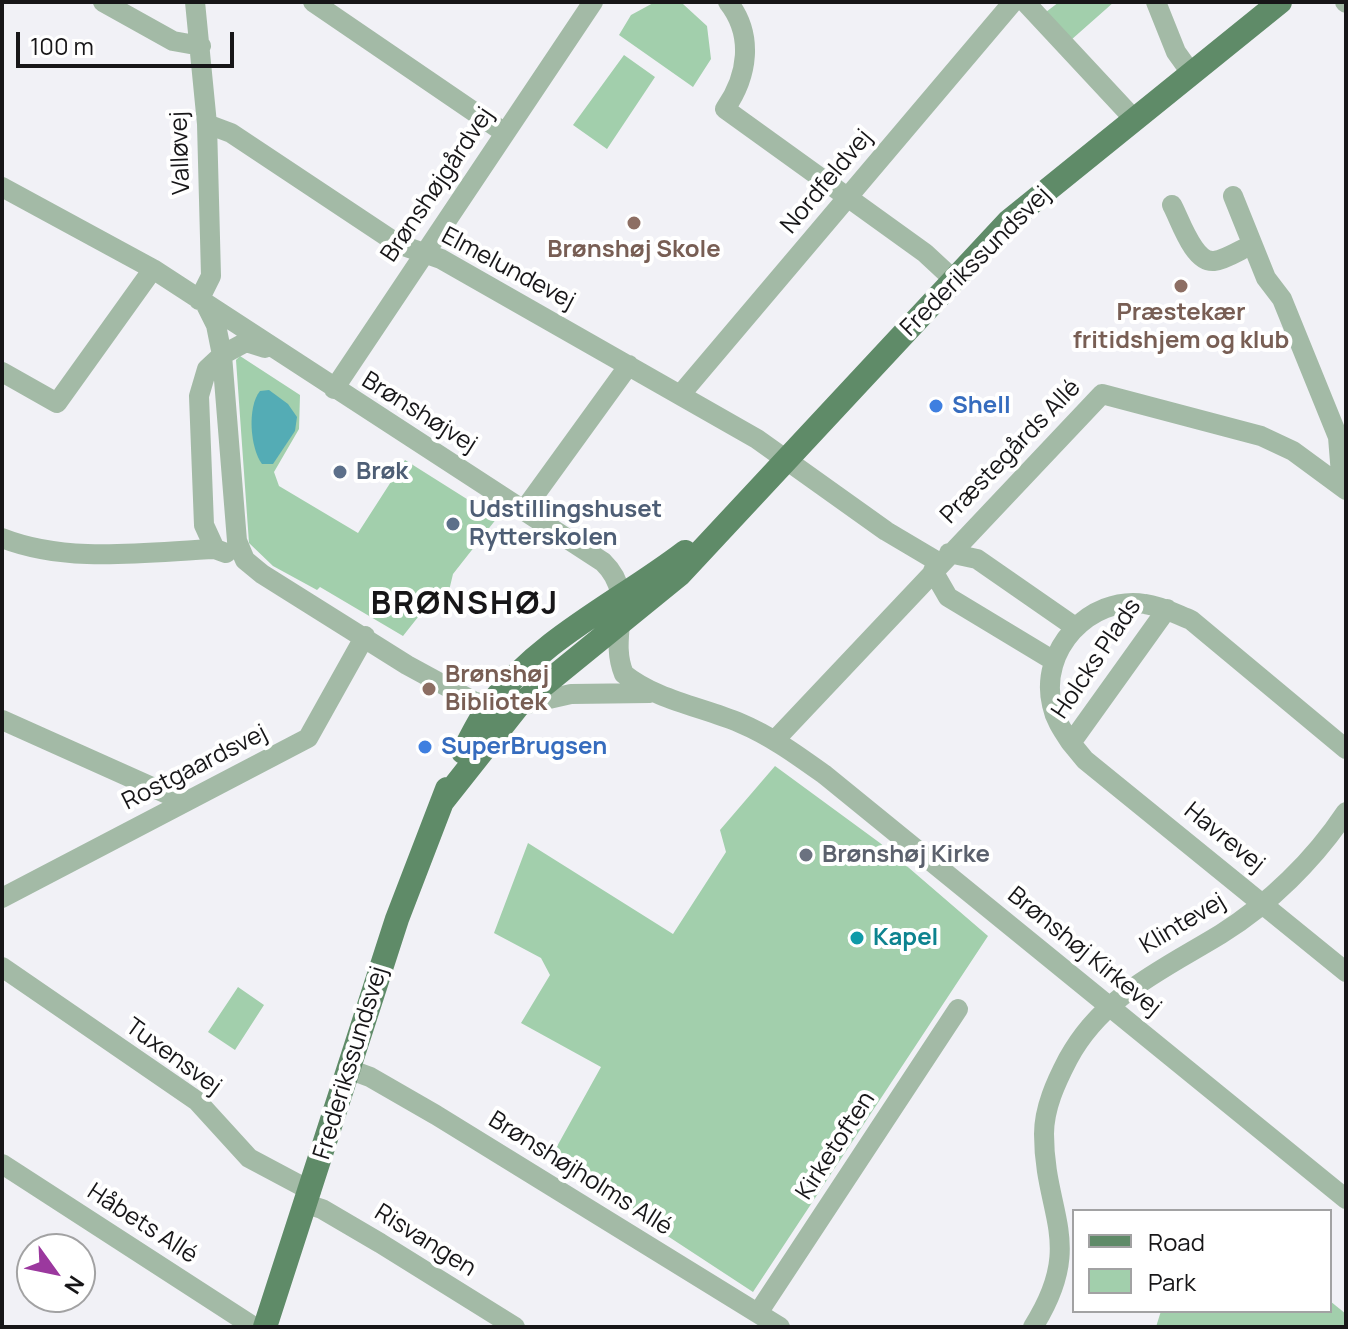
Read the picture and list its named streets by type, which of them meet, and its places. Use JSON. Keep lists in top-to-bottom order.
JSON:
{
  "streets": {
    "main road": ["Frederikssundsvej"],
    "street": [
      "Valløvej",
      "Nordfeldvej",
      "Brønshøjgårdvej",
      "Elmelundevej",
      "Brønshøjvej",
      "Præstegårds Allé",
      "Holcks Plads",
      "Rostgaardsvej",
      "Havrevej",
      "Klintevej",
      "Brønshøj Kirkevej",
      "Tuxensvej",
      "Kirketoften",
      "Brønshøjholms Allé",
      "Håbets Allé",
      "Risvangen"
    ]
  },
  "crossings": [
    ["Valløvej", "Elmelundevej"],
    ["Valløvej", "Brønshøjvej"],
    ["Nordfeldvej", "Elmelundevej"],
    ["Brønshøjgårdvej", "Elmelundevej"],
    ["Brønshøjgårdvej", "Brønshøjvej"],
    ["Frederikssundsvej", "Elmelundevej"],
    ["Frederikssundsvej", "Brønshøjvej"],
    ["Frederikssundsvej", "Holcks Plads"],
    ["Frederikssundsvej", "Brønshøj Kirkevej"],
    ["Frederikssundsvej", "Tuxensvej"],
    ["Frederikssundsvej", "Brønshøjholms Allé"],
    ["Frederikssundsvej", "Risvangen"],
    ["Elmelundevej", "Holcks Plads"],
    ["Præstegårds Allé", "Holcks Plads"],
    ["Præstegårds Allé", "Brønshøj Kirkevej"],
    ["Holcks Plads", "Havrevej"],
    ["Rostgaardsvej", "Brønshøj Kirkevej"],
    ["Havrevej", "Klintevej"],
    ["Klintevej", "Brønshøj Kirkevej"],
    ["Tuxensvej", "Risvangen"],
    ["Kirketoften", "Brønshøjholms Allé"]
  ],
  "districts": ["BRØNSHØJ"],
  "places": [
    "Brønshøj Skole",
    "Præstekær fritidshjem og klub",
    "Shell",
    "Brøk",
    "Udstillingshuset Rytterskolen",
    "Brønshøj Bibliotek",
    "SuperBrugsen",
    "Brønshøj Kirke",
    "Kapel"
  ],
  "legend": ["Road", "Park"],
  "scale_bar": "100 m",
  "north": "bottom right"
}
